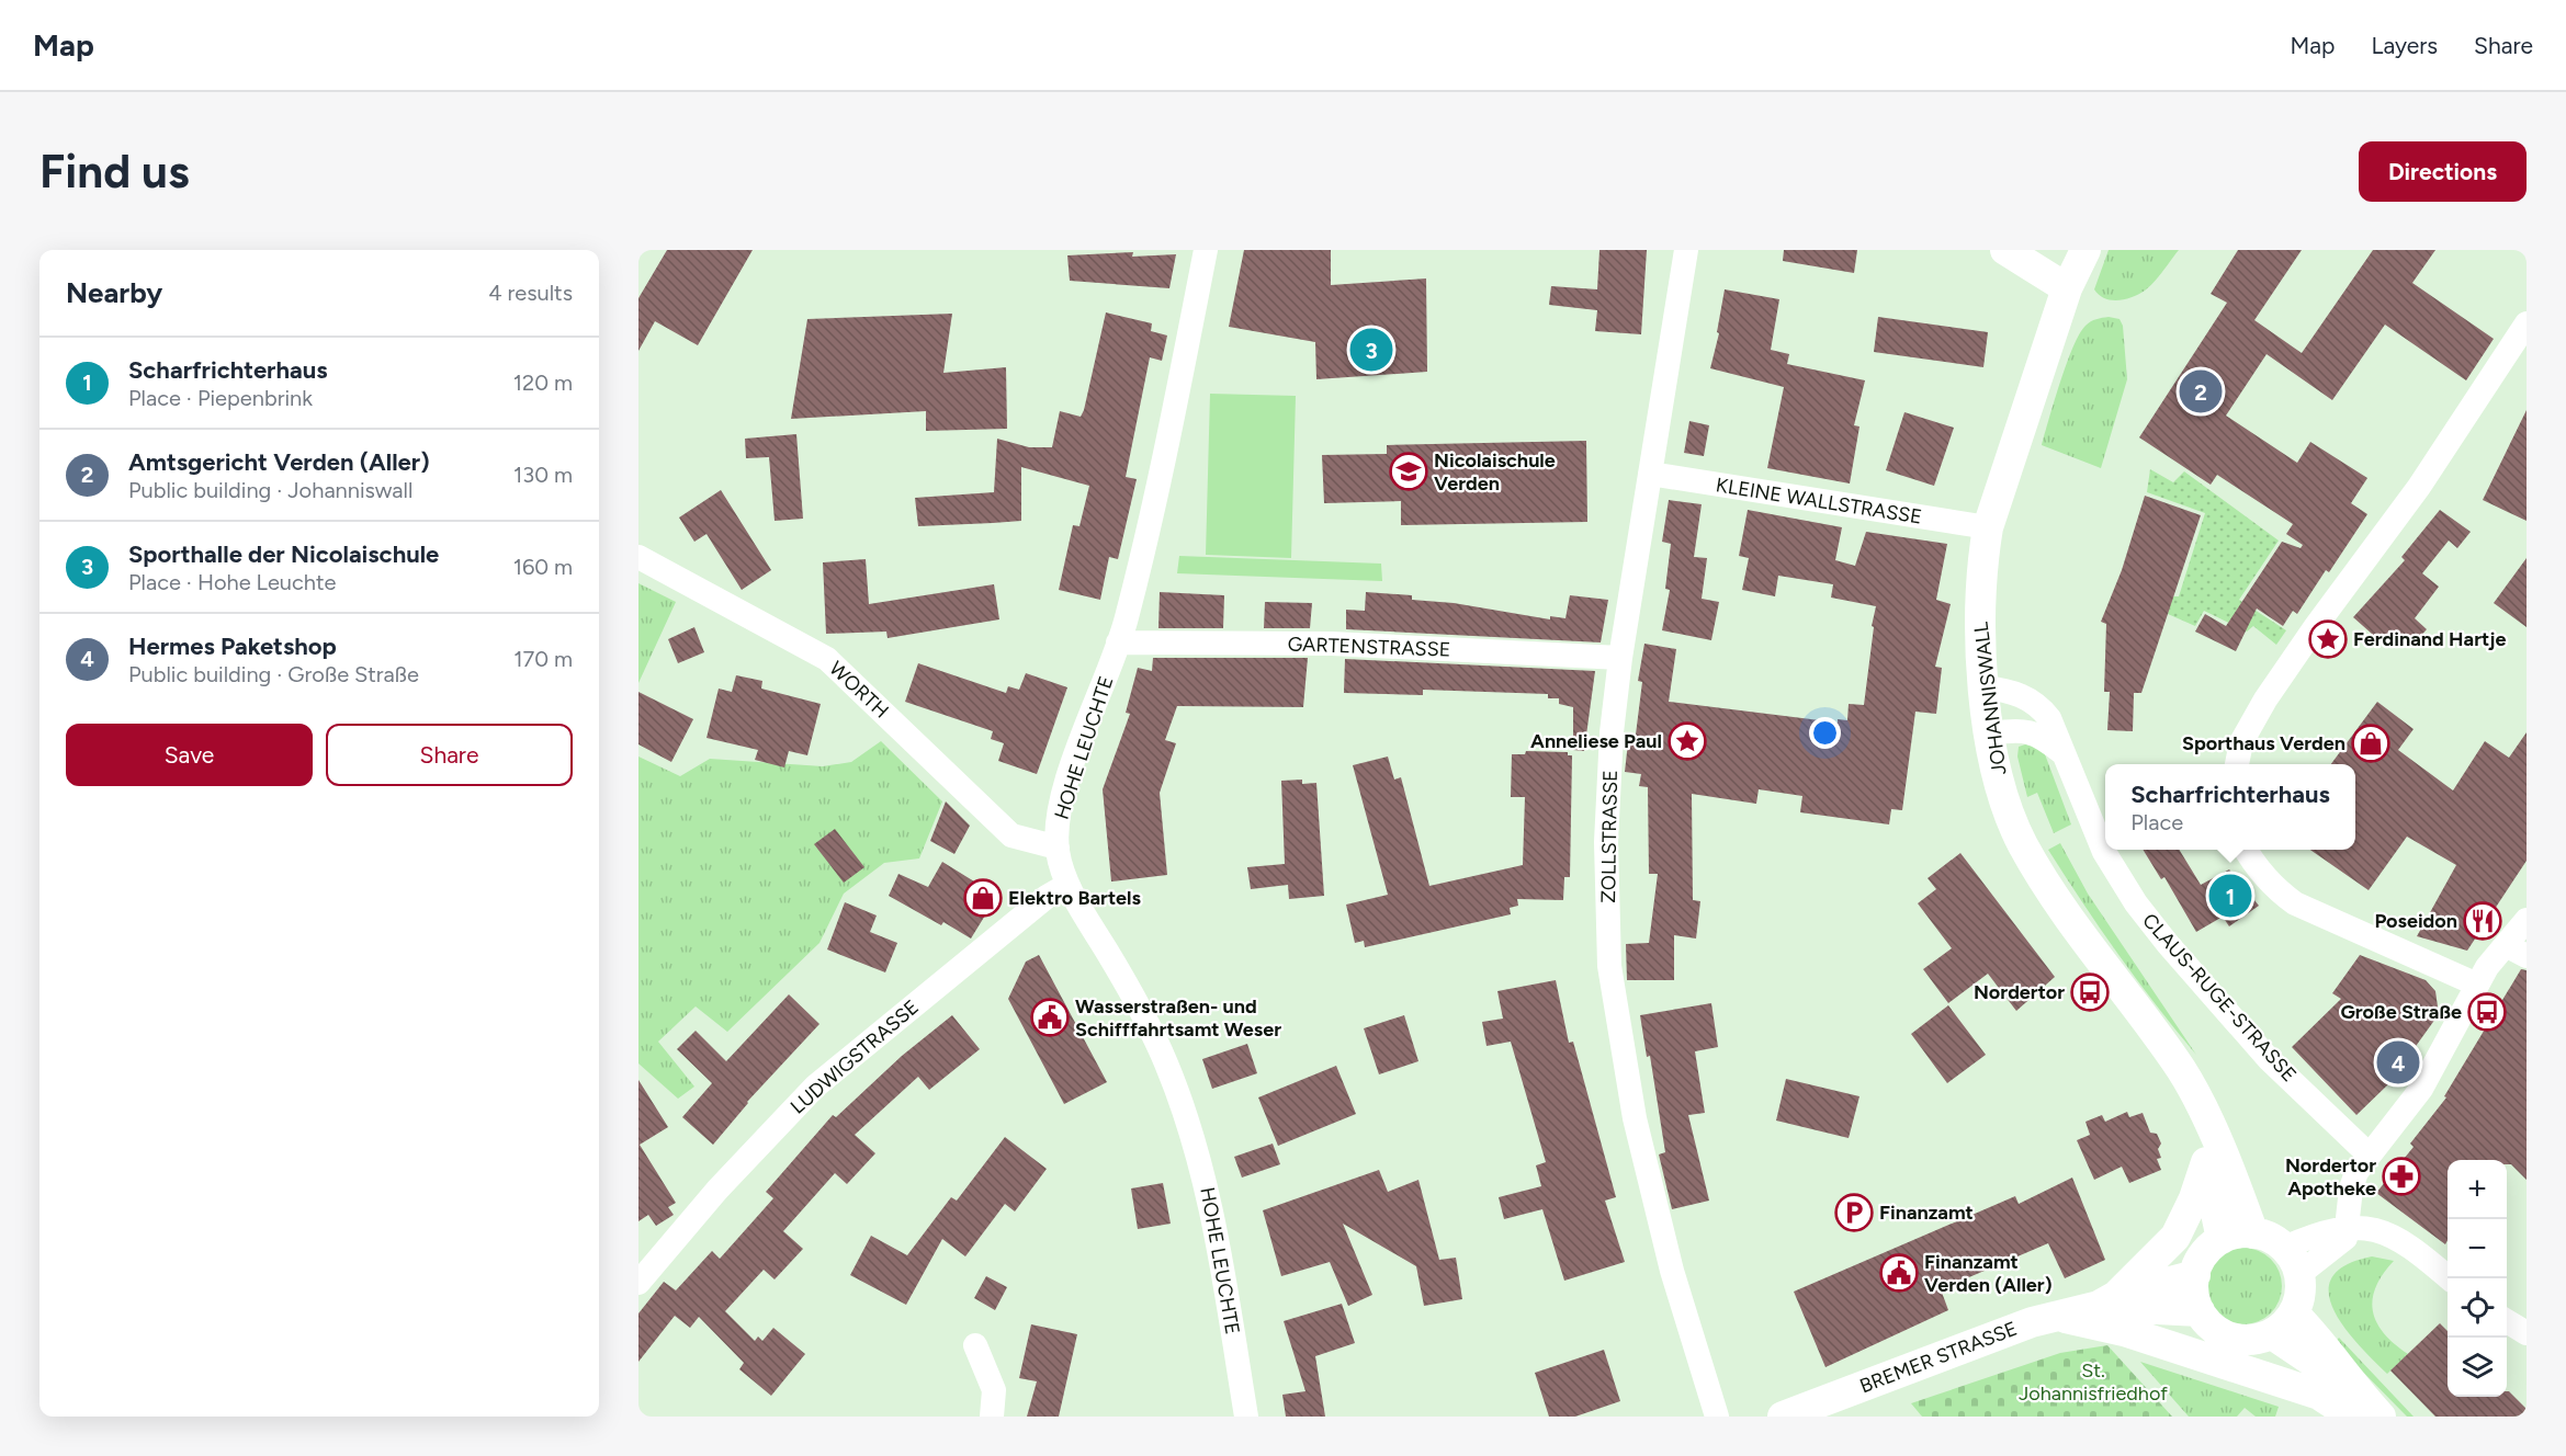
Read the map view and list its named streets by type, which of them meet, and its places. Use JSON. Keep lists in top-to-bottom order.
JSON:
{
  "streets": {
    "main road": ["JOHANNISWALL", "BREMER STRASSE"],
    "street": [
      "KLEINE WALLSTRASSE",
      "GARTENSTRASSE",
      "WORTH",
      "HOHE LEUCHTE",
      "ZOLLSTRASSE",
      "CLAUS-RUGE-STRASSE",
      "LUDWIGSTRASSE"
    ]
  },
  "crossings": [
    ["KLEINE WALLSTRASSE", "JOHANNISWALL"],
    ["KLEINE WALLSTRASSE", "ZOLLSTRASSE"],
    ["GARTENSTRASSE", "HOHE LEUCHTE"],
    ["GARTENSTRASSE", "ZOLLSTRASSE"],
    ["WORTH", "HOHE LEUCHTE"],
    ["JOHANNISWALL", "CLAUS-RUGE-STRASSE"],
    ["JOHANNISWALL", "BREMER STRASSE"],
    ["HOHE LEUCHTE", "LUDWIGSTRASSE"]
  ],
  "parks": ["St. Johannisfriedhof"],
  "places": {
    "school or university": ["Nicolaischule Verden"],
    "place": ["Ferdinand Hartje", "Anneliese Paul"],
    "shop": ["Sporthaus Verden", "Elektro Bartels"],
    "restaurant": ["Poseidon"],
    "bus stop": ["Nordertor", "Große Straße"],
    "public building": ["Wasserstraßen- und Schifffahrtsamt Weser", "Finanzamt Verden (Aller)"],
    "pharmacy": ["Nordertor Apotheke"],
    "parking": ["Finanzamt"]
  },
  "page": {
    "header": "Map",
    "nav": ["Map", "Layers", "Share"],
    "buttons": [
      "Directions",
      ["Save", "Share"]
    ],
    "title": "Find us",
    "heading": ["Nearby", "4 results"],
    "pins": [
      "3",
      "2",
      "1",
      "4"
    ],
    "list": [
      {
        "mark": "1",
        "name": "Scharfrichterhaus",
        "note": "Place · Piepenbrink",
        "value": "120 m"
      },
      {
        "mark": "2",
        "name": "Amtsgericht Verden (Aller)",
        "note": "Public building · Johanniswall",
        "value": "130 m"
      },
      {
        "mark": "3",
        "name": "Sporthalle der Nicolaischule",
        "note": "Place · Hohe Leuchte",
        "value": "160 m"
      },
      {
        "mark": "4",
        "name": "Hermes Paketshop",
        "note": "Public building · Große Straße",
        "value": "170 m"
      }
    ],
    "popup": ["Scharfrichterhaus", "Place"],
    "map_buttons": ["+", "−"]
  }
}
